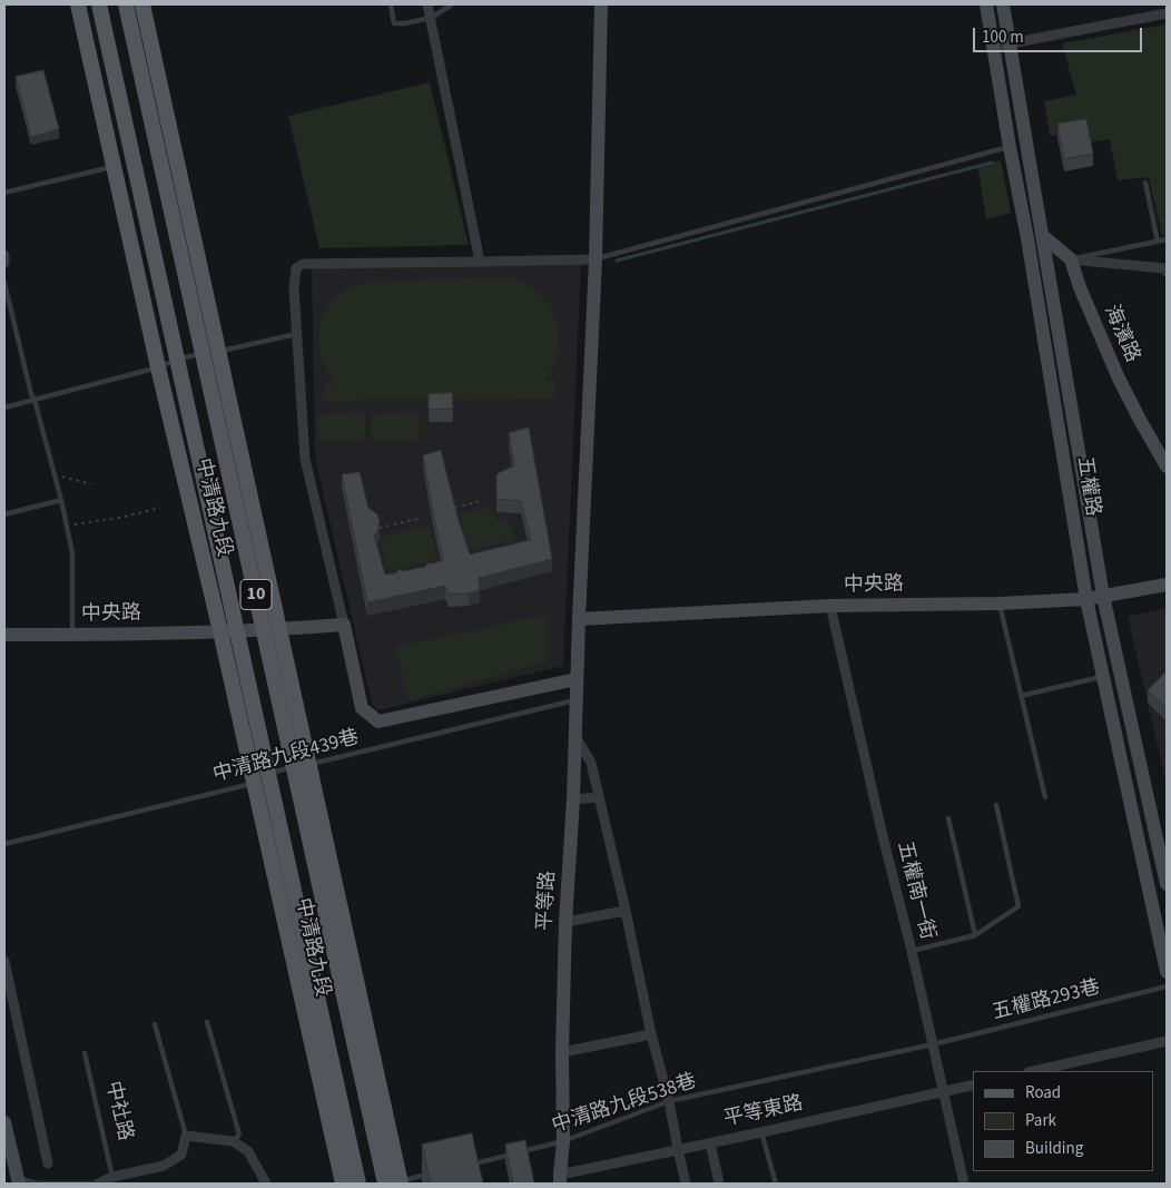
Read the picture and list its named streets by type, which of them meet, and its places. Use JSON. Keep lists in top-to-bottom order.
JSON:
{
  "streets": {
    "main road": ["中清路九段", "10"],
    "street": [
      "海濱路",
      "五權路",
      "中央路",
      "五權南一街",
      "平等路",
      "平等東路"
    ],
    "lane": [
      "中清路九段439巷",
      "五權路293巷",
      "中清路九段538巷",
      "中社路"
    ]
  },
  "crossings": [
    ["五權路", "中央路"],
    ["中清路九段", "中央路"],
    ["中清路九段", "中清路九段439巷"],
    ["中央路", "五權南一街"],
    ["中央路", "平等路"],
    ["中清路九段439巷", "平等路"],
    ["五權南一街", "五權路293巷"],
    ["五權南一街", "中清路九段538巷"],
    ["五權南一街", "平等東路"],
    ["平等路", "中清路九段538巷"],
    ["平等路", "平等東路"],
    ["五權路293巷", "中清路九段538巷"]
  ],
  "legend": ["Road", "Park", "Building"],
  "scale_bar": "100 m"
}
